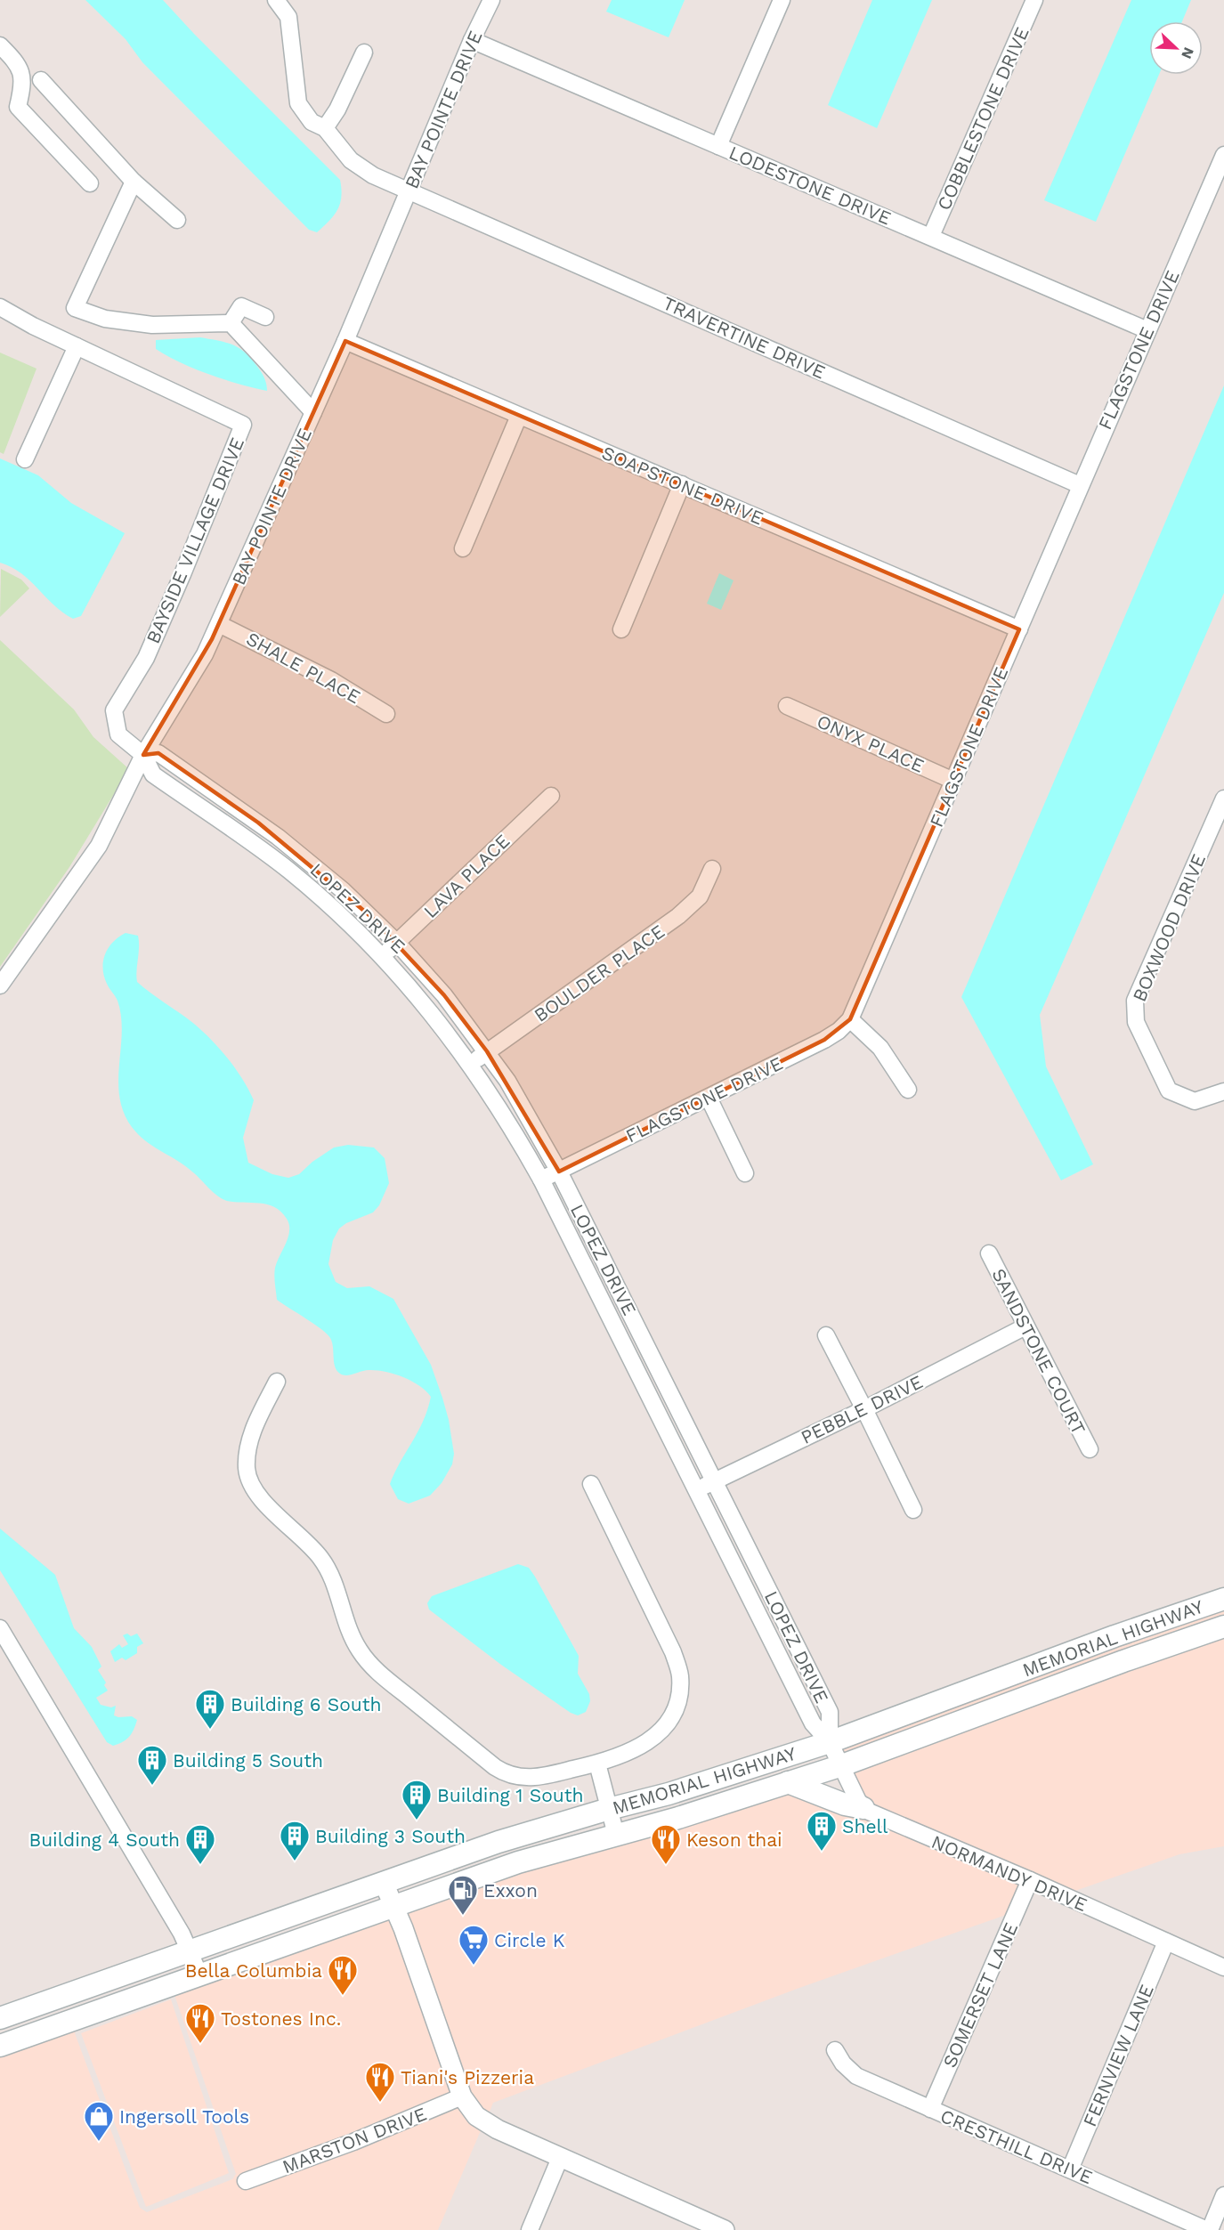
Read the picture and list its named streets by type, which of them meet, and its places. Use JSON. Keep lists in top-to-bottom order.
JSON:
{
  "streets": {
    "main road": ["MEMORIAL HIGHWAY"],
    "street": [
      "BAY POINTE DRIVE",
      "COBBLESTONE DRIVE",
      "LODESTONE DRIVE",
      "TRAVERTINE DRIVE",
      "FLAGSTONE DRIVE",
      "SOAPSTONE DRIVE",
      "BAYSIDE VILLAGE DRIVE",
      "SHALE PLACE",
      "ONYX PLACE",
      "LAVA PLACE",
      "LOPEZ DRIVE",
      "BOXWOOD DRIVE",
      "BOULDER PLACE",
      "SANDSTONE COURT",
      "PEBBLE DRIVE",
      "NORMANDY DRIVE",
      "SOMERSET LANE",
      "FERNVIEW LANE",
      "MARSTON DRIVE",
      "CRESTHILL DRIVE"
    ]
  },
  "crossings": [
    ["BAY POINTE DRIVE", "LODESTONE DRIVE"],
    ["BAY POINTE DRIVE", "TRAVERTINE DRIVE"],
    ["BAY POINTE DRIVE", "SOAPSTONE DRIVE"],
    ["BAY POINTE DRIVE", "BAYSIDE VILLAGE DRIVE"],
    ["BAY POINTE DRIVE", "SHALE PLACE"],
    ["BAY POINTE DRIVE", "LOPEZ DRIVE"],
    ["COBBLESTONE DRIVE", "LODESTONE DRIVE"],
    ["LODESTONE DRIVE", "FLAGSTONE DRIVE"],
    ["TRAVERTINE DRIVE", "FLAGSTONE DRIVE"],
    ["FLAGSTONE DRIVE", "SOAPSTONE DRIVE"],
    ["FLAGSTONE DRIVE", "ONYX PLACE"],
    ["FLAGSTONE DRIVE", "LOPEZ DRIVE"],
    ["BAYSIDE VILLAGE DRIVE", "LOPEZ DRIVE"],
    ["LAVA PLACE", "LOPEZ DRIVE"],
    ["LOPEZ DRIVE", "BOULDER PLACE"],
    ["LOPEZ DRIVE", "PEBBLE DRIVE"],
    ["LOPEZ DRIVE", "MEMORIAL HIGHWAY"],
    ["SANDSTONE COURT", "PEBBLE DRIVE"],
    ["NORMANDY DRIVE", "SOMERSET LANE"],
    ["NORMANDY DRIVE", "FERNVIEW LANE"],
    ["SOMERSET LANE", "CRESTHILL DRIVE"],
    ["FERNVIEW LANE", "CRESTHILL DRIVE"]
  ],
  "places": {
    "building": [
      "Building 6 South",
      "Building 5 South",
      "Building 1 South",
      "Shell",
      "Building 3 South",
      "Building 4 South"
    ],
    "restaurant": [
      "Keson thai",
      "Bella Columbia",
      "Tostones Inc.",
      "Tiani's Pizzeria"
    ],
    "fuel station": ["Exxon"],
    "supermarket": ["Circle K"],
    "shop": ["Ingersoll Tools"]
  },
  "north": "bottom right"
}
